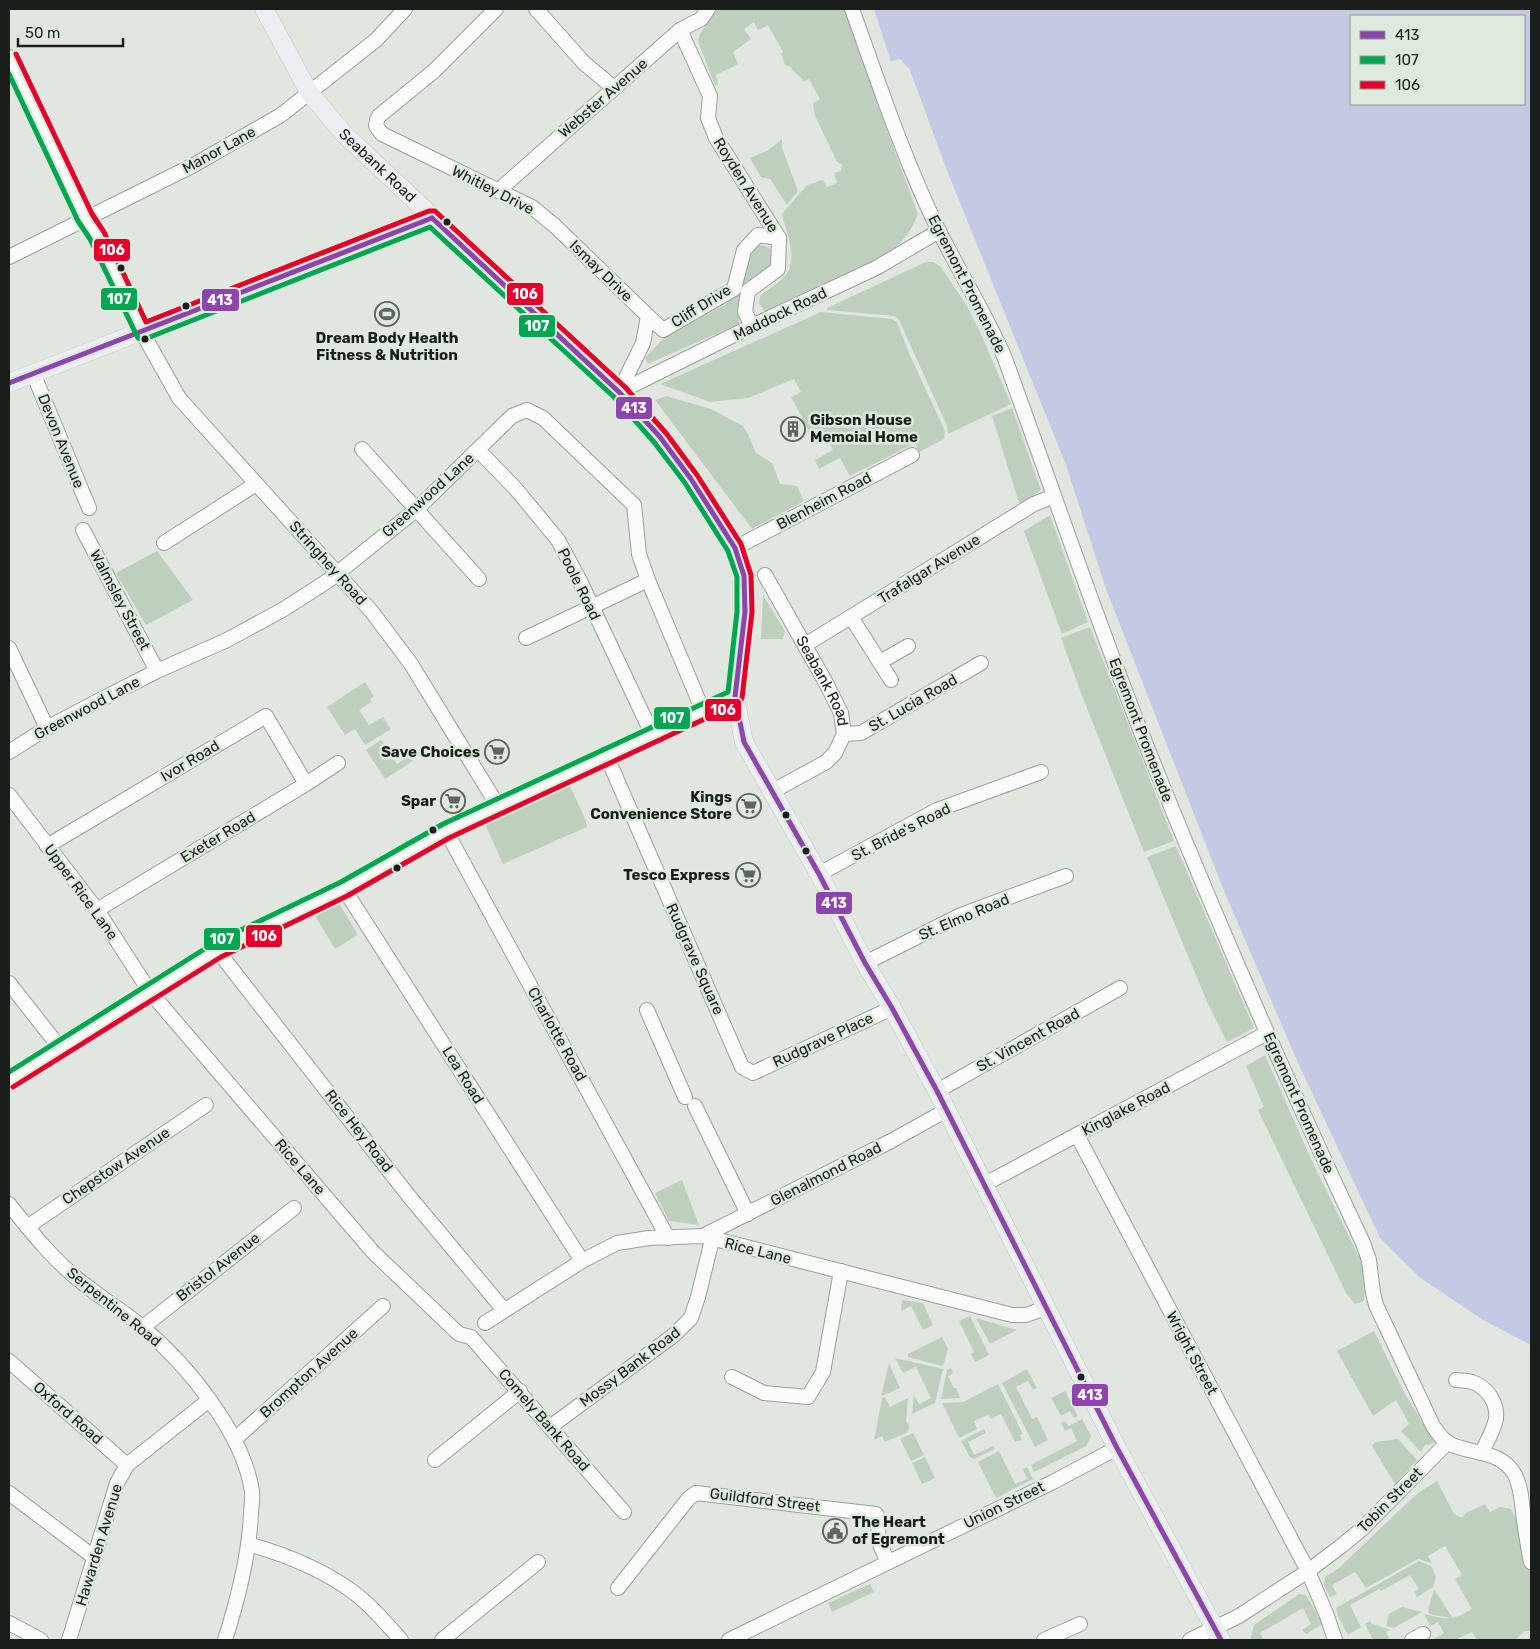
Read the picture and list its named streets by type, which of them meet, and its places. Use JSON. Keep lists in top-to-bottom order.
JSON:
{
  "streets": {
    "main road": ["Seabank Road"],
    "street": [
      "Webster Avenue",
      "Manor Lane",
      "Royden Avenue",
      "Whitley Drive",
      "Ismay Drive",
      "Egremont Promenade",
      "Cliff Drive",
      "Maddock Road",
      "Devon Avenue",
      "Greenwood Lane",
      "Blenheim Road",
      "Stringhey Road",
      "Trafalgar Avenue",
      "Poole Road",
      "Walmsley Street",
      "St. Lucia Road",
      "Ivor Road",
      "St. Bride's Road",
      "Exeter Road",
      "Upper Rice Lane",
      "St. Elmo Road",
      "Rudgrave Square",
      "Charlotte Road",
      "Rudgrave Place",
      "St. Vincent Road",
      "Lea Road",
      "Kinglake Road",
      "Rice Hey Road",
      "Chepstow Avenue",
      "Rice Lane",
      "Glenalmond Road",
      "Bristol Avenue",
      "Serpentine Road",
      "Wright Street",
      "Mossy Bank Road",
      "Brompton Avenue",
      "Oxford Road",
      "Comely Bank Road",
      "Guildford Street",
      "Tobin Street",
      "Union Street",
      "Hawarden Avenue"
    ]
  },
  "crossings": [
    ["Webster Avenue", "Royden Avenue"],
    ["Webster Avenue", "Whitley Drive"],
    ["Manor Lane", "Seabank Road"],
    ["Manor Lane", "Stringhey Road"],
    ["Seabank Road", "Cliff Drive"],
    ["Seabank Road", "Maddock Road"],
    ["Seabank Road", "Blenheim Road"],
    ["Seabank Road", "Trafalgar Avenue"],
    ["Seabank Road", "St. Lucia Road"],
    ["Seabank Road", "St. Bride's Road"],
    ["Seabank Road", "St. Elmo Road"],
    ["Seabank Road", "Rudgrave Place"],
    ["Seabank Road", "St. Vincent Road"],
    ["Seabank Road", "Kinglake Road"],
    ["Seabank Road", "Rice Lane"],
    ["Seabank Road", "Glenalmond Road"],
    ["Seabank Road", "Tobin Street"],
    ["Seabank Road", "Union Street"],
    ["Royden Avenue", "Cliff Drive"],
    ["Royden Avenue", "Maddock Road"],
    ["Whitley Drive", "Ismay Drive"],
    ["Ismay Drive", "Cliff Drive"],
    ["Egremont Promenade", "Maddock Road"],
    ["Egremont Promenade", "Trafalgar Avenue"],
    ["Egremont Promenade", "Kinglake Road"],
    ["Egremont Promenade", "Tobin Street"],
    ["Cliff Drive", "Maddock Road"],
    ["Greenwood Lane", "Stringhey Road"],
    ["Greenwood Lane", "Poole Road"],
    ["Greenwood Lane", "Walmsley Street"],
    ["Ivor Road", "Exeter Road"],
    ["Ivor Road", "Upper Rice Lane"],
    ["Exeter Road", "Upper Rice Lane"],
    ["Upper Rice Lane", "Rice Lane"],
    ["Rudgrave Square", "Rudgrave Place"],
    ["Charlotte Road", "Rice Lane"],
    ["Lea Road", "Rice Lane"],
    ["Kinglake Road", "Wright Street"],
    ["Rice Hey Road", "Rice Lane"],
    ["Chepstow Avenue", "Serpentine Road"],
    ["Rice Lane", "Glenalmond Road"],
    ["Rice Lane", "Mossy Bank Road"],
    ["Rice Lane", "Comely Bank Road"],
    ["Glenalmond Road", "Mossy Bank Road"],
    ["Bristol Avenue", "Serpentine Road"],
    ["Serpentine Road", "Brompton Avenue"],
    ["Serpentine Road", "Hawarden Avenue"],
    ["Wright Street", "Tobin Street"],
    ["Mossy Bank Road", "Comely Bank Road"],
    ["Oxford Road", "Hawarden Avenue"],
    ["Guildford Street", "Union Street"]
  ],
  "places": {
    "sports": ["Dream Body Health Fitness & Nutrition"],
    "building": ["Gibson House Memoial Home"],
    "supermarket": [
      "Save Choices",
      "Spar",
      "Kings Convenience Store",
      "Tesco Express"
    ],
    "public building": ["The Heart of Egremont"]
  },
  "lines": ["transit line 106", "transit line 107", "transit line 413"],
  "legend": ["413", "107", "106"],
  "scale_bar": "50 m"
}
